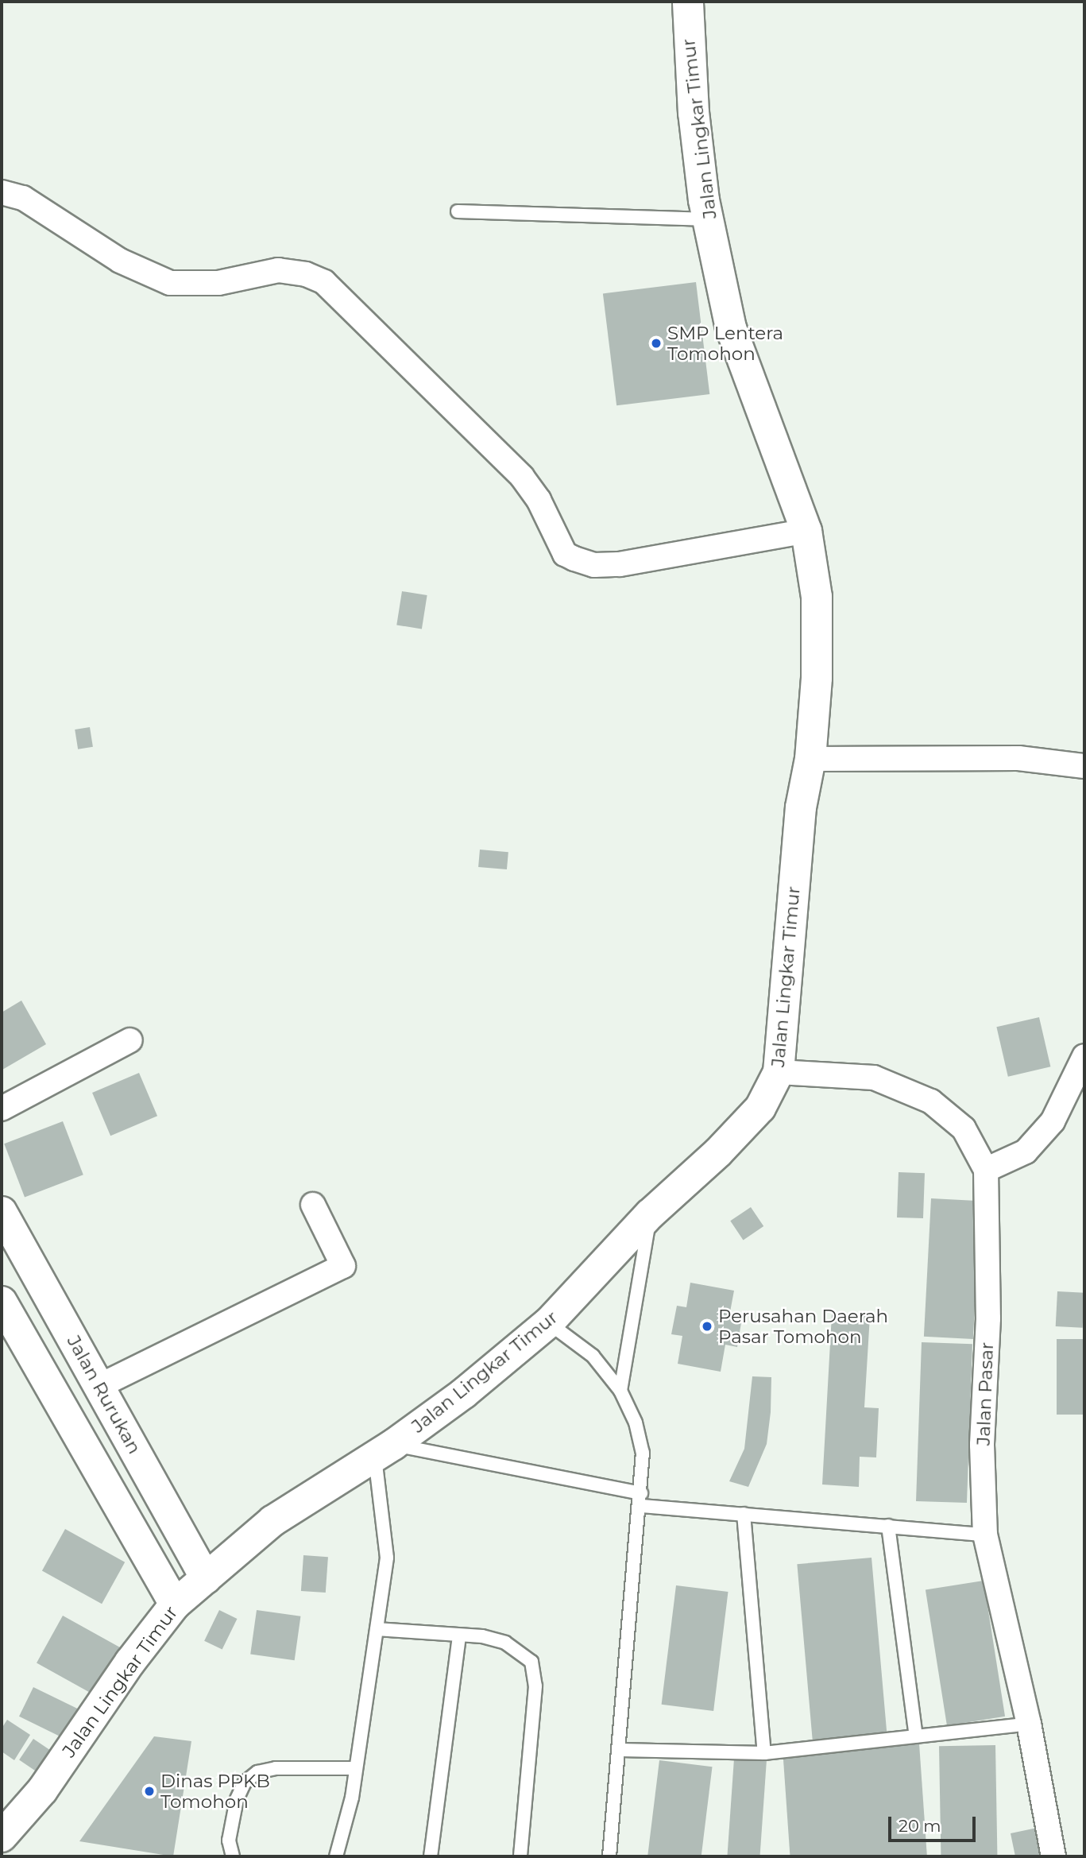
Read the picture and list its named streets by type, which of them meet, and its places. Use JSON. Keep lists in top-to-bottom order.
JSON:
{
  "streets": {
    "main road": ["Jalan Lingkar Timur", "Jalan Rurukan"],
    "street": ["Jalan Pasar"]
  },
  "crossings": [
    ["Jalan Lingkar Timur", "Jalan Pasar"],
    ["Jalan Lingkar Timur", "Jalan Rurukan"]
  ],
  "places": ["SMP Lentera Tomohon", "Perusahan Daerah Pasar Tomohon", "Dinas PPKB Tomohon"],
  "scale_bar": "20 m"
}
